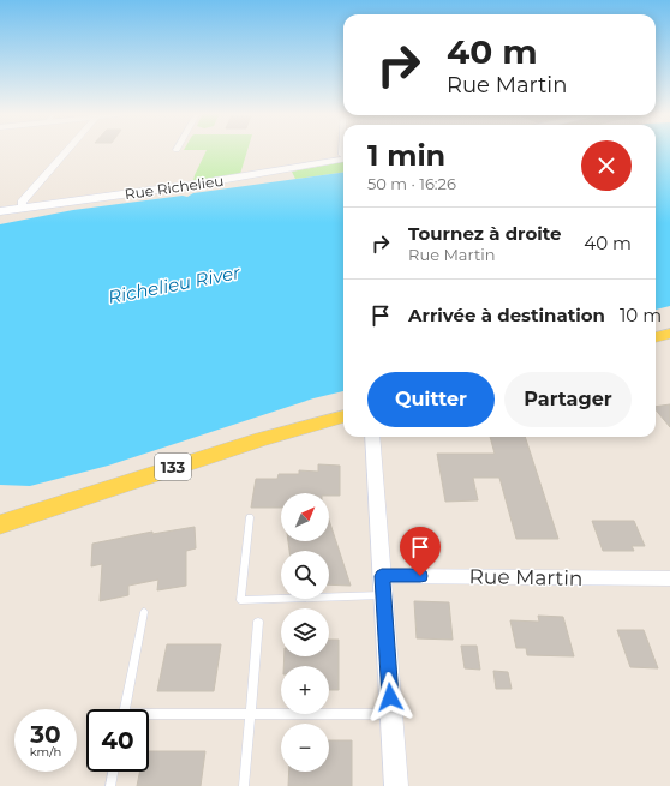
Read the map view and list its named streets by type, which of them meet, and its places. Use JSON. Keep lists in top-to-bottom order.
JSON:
{
  "streets": {
    "main road": ["Rue Richelieu", "133"],
    "street": ["Rue Martin"]
  },
  "water": ["Richelieu River"],
  "north": "top right",
  "page": {
    "turn": ["40 m", "Rue Martin"],
    "heading": ["1 min", "50 m · 16:26"],
    "list": [
      {
        "name": "Tournez à droite",
        "note": "Rue Martin",
        "value": "40 m"
      },
      {
        "name": "Arrivée à destination",
        "value": "10 m"
      }
    ],
    "buttons": ["Quitter", "Partager"],
    "map_buttons": ["+", "−"],
    "speed": "30 km/h",
    "limit": "40"
  }
}
